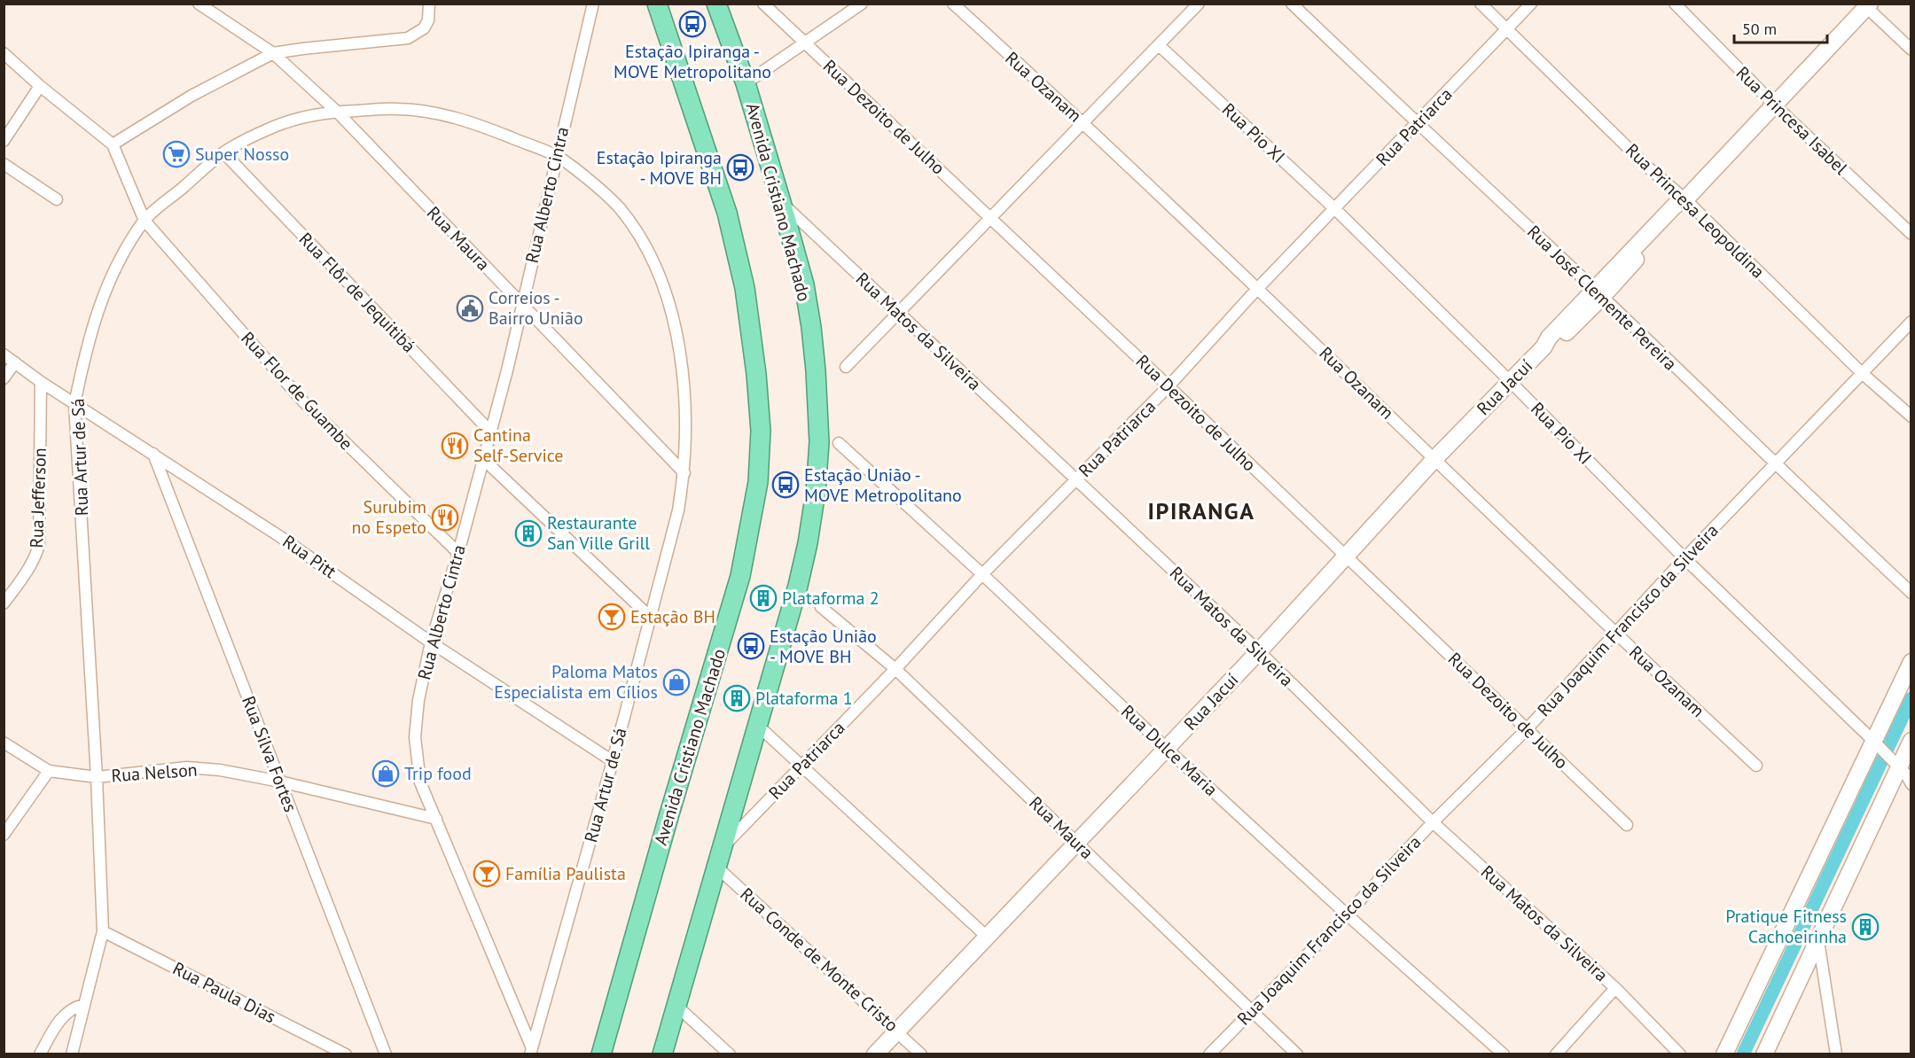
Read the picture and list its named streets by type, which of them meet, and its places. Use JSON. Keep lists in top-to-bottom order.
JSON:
{
  "streets": {
    "highway": ["Avenida Cristiano Machado"],
    "main road": ["Rua Jacuí"],
    "street": [
      "Rua Ozanam",
      "Rua Dezoito de Julho",
      "Rua Princesa Isabel",
      "Rua Patriarca",
      "Rua Pio XI",
      "Rua Alberto Cintra",
      "Rua Princesa Leopoldina",
      "Rua Maura",
      "Rua Flôr de Jequitibá",
      "Rua José Clemente Pereira",
      "Rua Matos da Silveira",
      "Rua Flor de Guambe",
      "Rua Artur de Sá",
      "Rua Jefferson",
      "Rua Pitt",
      "Rua Joaquim Francisco da Silveira",
      "Rua Dulce Maria",
      "Rua Silva Fortes",
      "Rua Nelson",
      "Rua Conde de Monte Cristo",
      "Rua Paula Dias"
    ]
  },
  "crossings": [
    ["Rua Ozanam", "Rua Patriarca"],
    ["Rua Ozanam", "Rua Jacuí"],
    ["Rua Ozanam", "Rua Joaquim Francisco da Silveira"],
    ["Rua Dezoito de Julho", "Rua Patriarca"],
    ["Rua Dezoito de Julho", "Rua Jacuí"],
    ["Rua Dezoito de Julho", "Rua Joaquim Francisco da Silveira"],
    ["Rua Princesa Isabel", "Rua Jacuí"],
    ["Rua Patriarca", "Rua Pio XI"],
    ["Rua Patriarca", "Avenida Cristiano Machado"],
    ["Rua Patriarca", "Rua Princesa Leopoldina"],
    ["Rua Patriarca", "Rua Maura"],
    ["Rua Patriarca", "Rua José Clemente Pereira"],
    ["Rua Patriarca", "Rua Matos da Silveira"],
    ["Rua Patriarca", "Rua Dulce Maria"],
    ["Rua Pio XI", "Rua Jacuí"],
    ["Rua Pio XI", "Rua Joaquim Francisco da Silveira"],
    ["Rua Alberto Cintra", "Rua Maura"],
    ["Rua Alberto Cintra", "Rua Flôr de Jequitibá"],
    ["Rua Alberto Cintra", "Rua Flor de Guambe"],
    ["Rua Alberto Cintra", "Rua Artur de Sá"],
    ["Rua Alberto Cintra", "Rua Pitt"],
    ["Rua Alberto Cintra", "Rua Nelson"],
    ["Avenida Cristiano Machado", "Rua Matos da Silveira"],
    ["Avenida Cristiano Machado", "Rua Conde de Monte Cristo"],
    ["Rua Princesa Leopoldina", "Rua Jacuí"],
    ["Rua Princesa Leopoldina", "Rua Joaquim Francisco da Silveira"],
    ["Rua Maura", "Rua Jacuí"],
    ["Rua Maura", "Rua Artur de Sá"],
    ["Rua Maura", "Rua Joaquim Francisco da Silveira"],
    ["Rua Flôr de Jequitibá", "Rua Artur de Sá"],
    ["Rua José Clemente Pereira", "Rua Jacuí"],
    ["Rua José Clemente Pereira", "Rua Joaquim Francisco da Silveira"],
    ["Rua Matos da Silveira", "Rua Jacuí"],
    ["Rua Matos da Silveira", "Rua Joaquim Francisco da Silveira"],
    ["Rua Jacuí", "Rua Dulce Maria"],
    ["Rua Jacuí", "Rua Conde de Monte Cristo"],
    ["Rua Flor de Guambe", "Rua Artur de Sá"],
    ["Rua Artur de Sá", "Rua Pitt"],
    ["Rua Artur de Sá", "Rua Nelson"],
    ["Rua Artur de Sá", "Rua Paula Dias"],
    ["Rua Jefferson", "Rua Pitt"],
    ["Rua Pitt", "Rua Silva Fortes"],
    ["Rua Joaquim Francisco da Silveira", "Rua Dulce Maria"],
    ["Rua Silva Fortes", "Rua Nelson"]
  ],
  "districts": ["IPIRANGA"],
  "places": {
    "bus stop": [
      "Estação Ipiranga - MOVE Metropolitano",
      "Estação Ipiranga - MOVE BH",
      "Estação União - MOVE Metropolitano",
      "Estação União - MOVE BH"
    ],
    "supermarket": ["Super Nosso"],
    "public building": ["Correios - Bairro União"],
    "restaurant": ["Cantina Self-Service", "Surubim no Espeto"],
    "building": [
      "Restaurante San Ville Grill",
      "Plataforma 2",
      "Plataforma 1",
      "Pratique Fitness Cachoeirinha"
    ],
    "bar": ["Estação BH", "Família Paulista"],
    "shop": ["Paloma Matos Especialista em Cílios", "Trip food"]
  },
  "scale_bar": "50 m"
}
